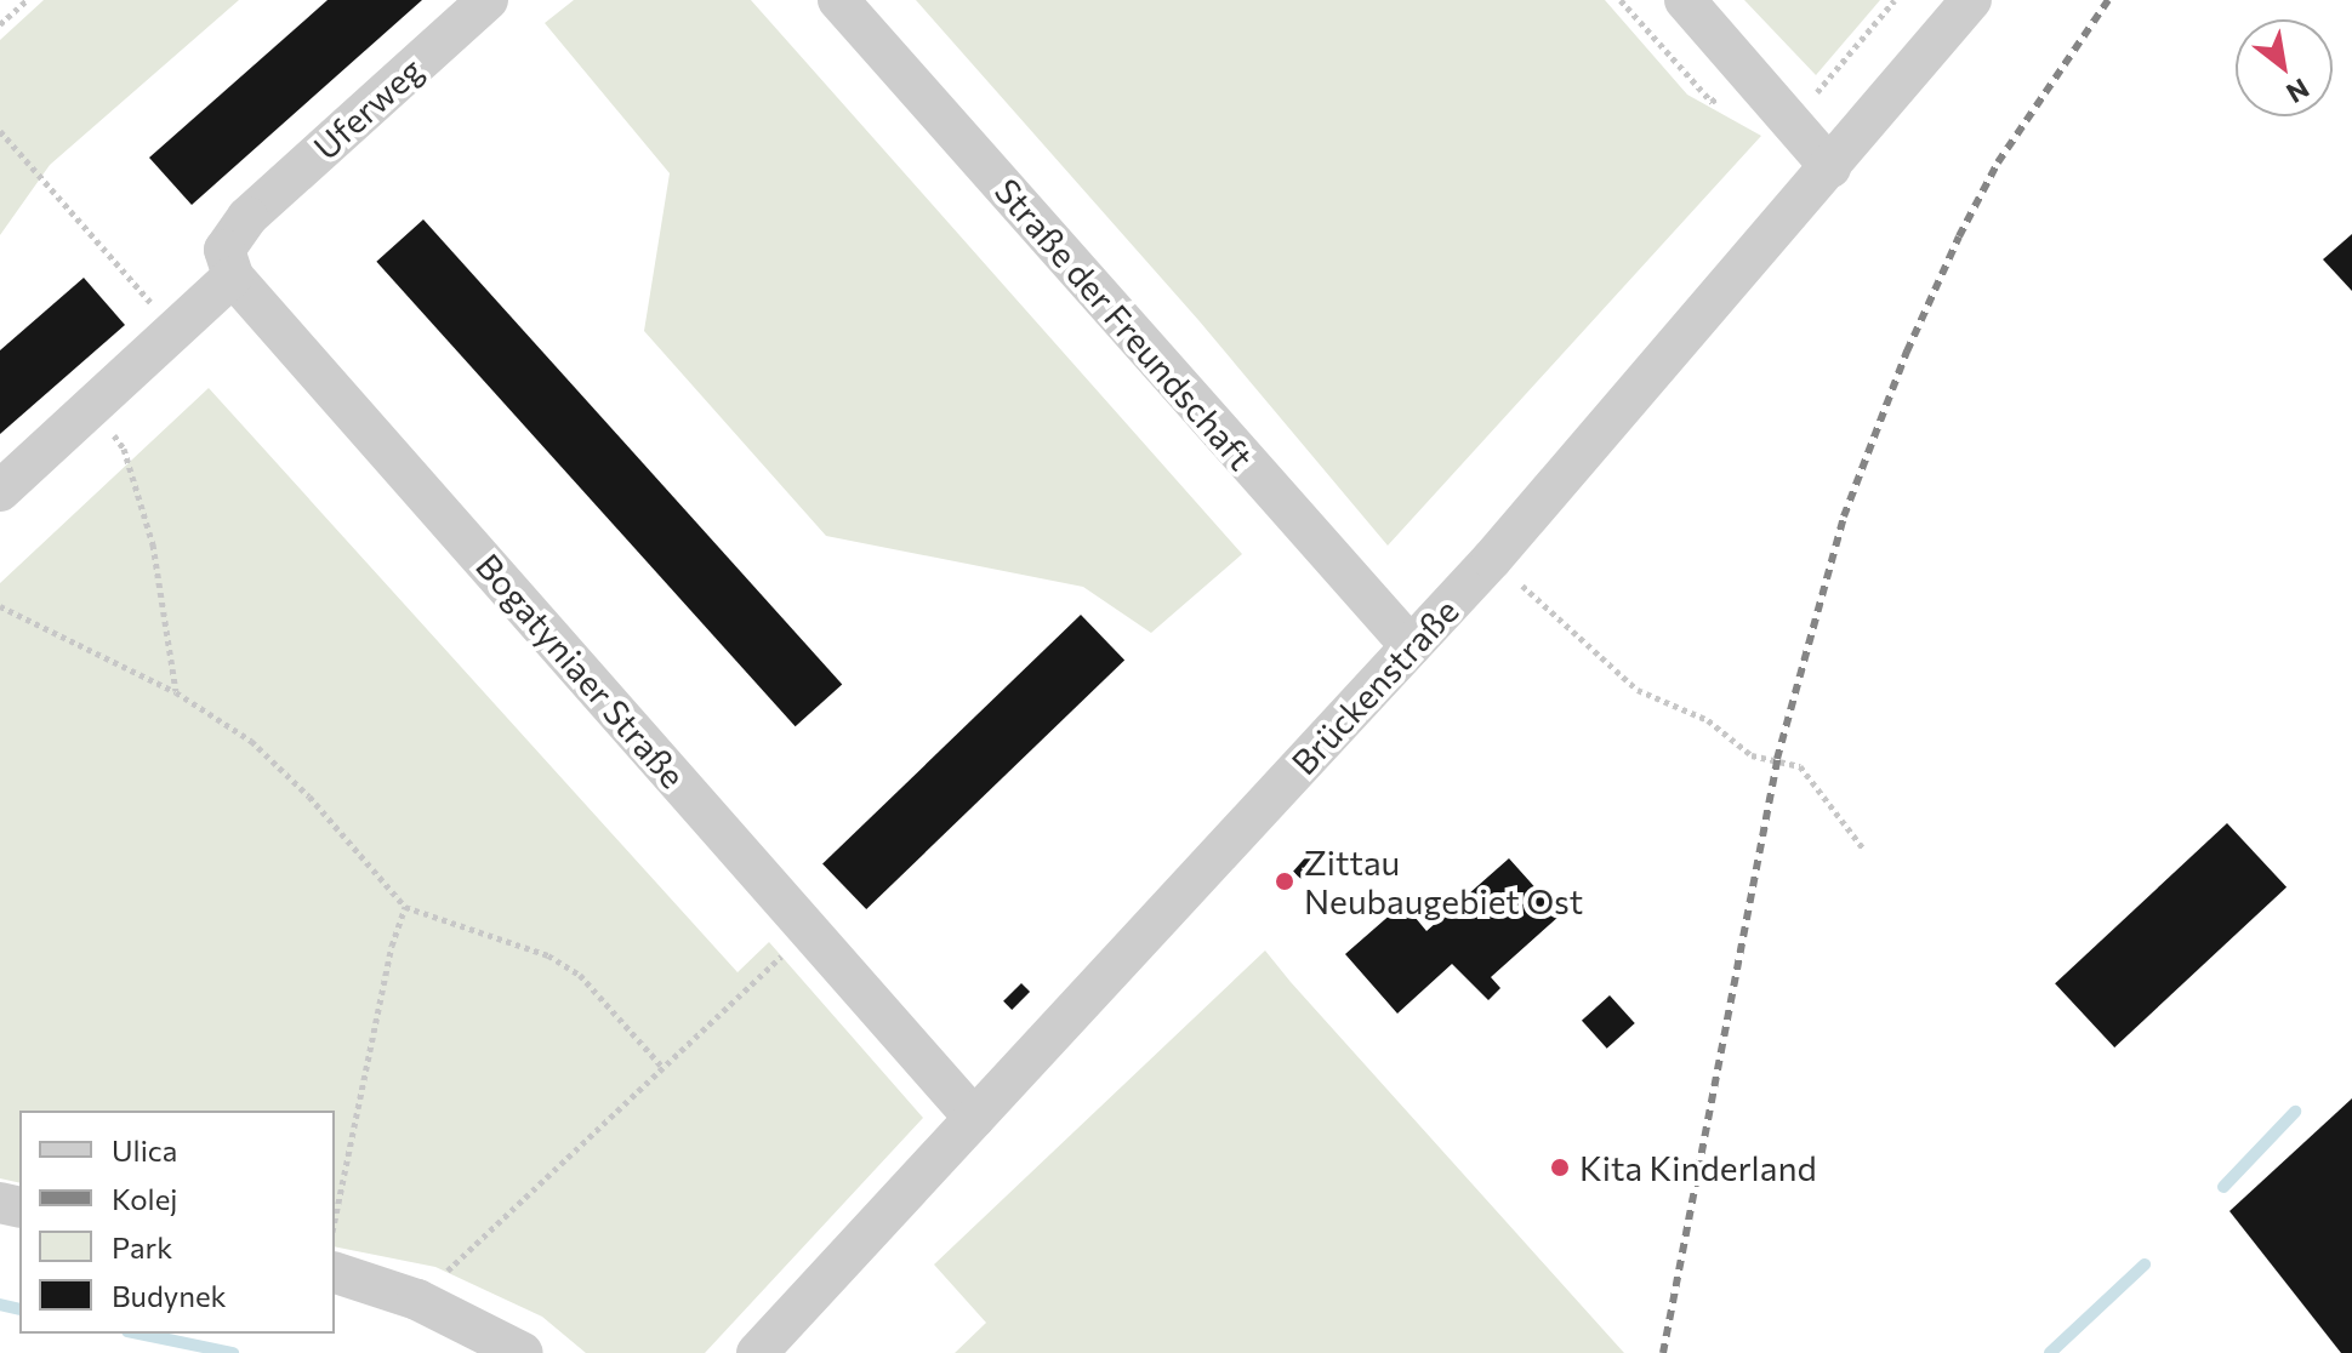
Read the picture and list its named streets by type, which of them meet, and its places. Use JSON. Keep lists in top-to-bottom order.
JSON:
{
  "streets": {
    "street": [
      "Uferweg",
      "Straße der Freundschaft",
      "Bogatyniaer Straße",
      "Brückenstraße"
    ]
  },
  "crossings": [
    ["Uferweg", "Bogatyniaer Straße"],
    ["Straße der Freundschaft", "Brückenstraße"],
    ["Bogatyniaer Straße", "Brückenstraße"]
  ],
  "places": ["Zittau Neubaugebiet Ost", "Kita Kinderland"],
  "legend": [
    "Ulica",
    "Kolej",
    "Park",
    "Budynek"
  ],
  "north": "bottom right"
}
